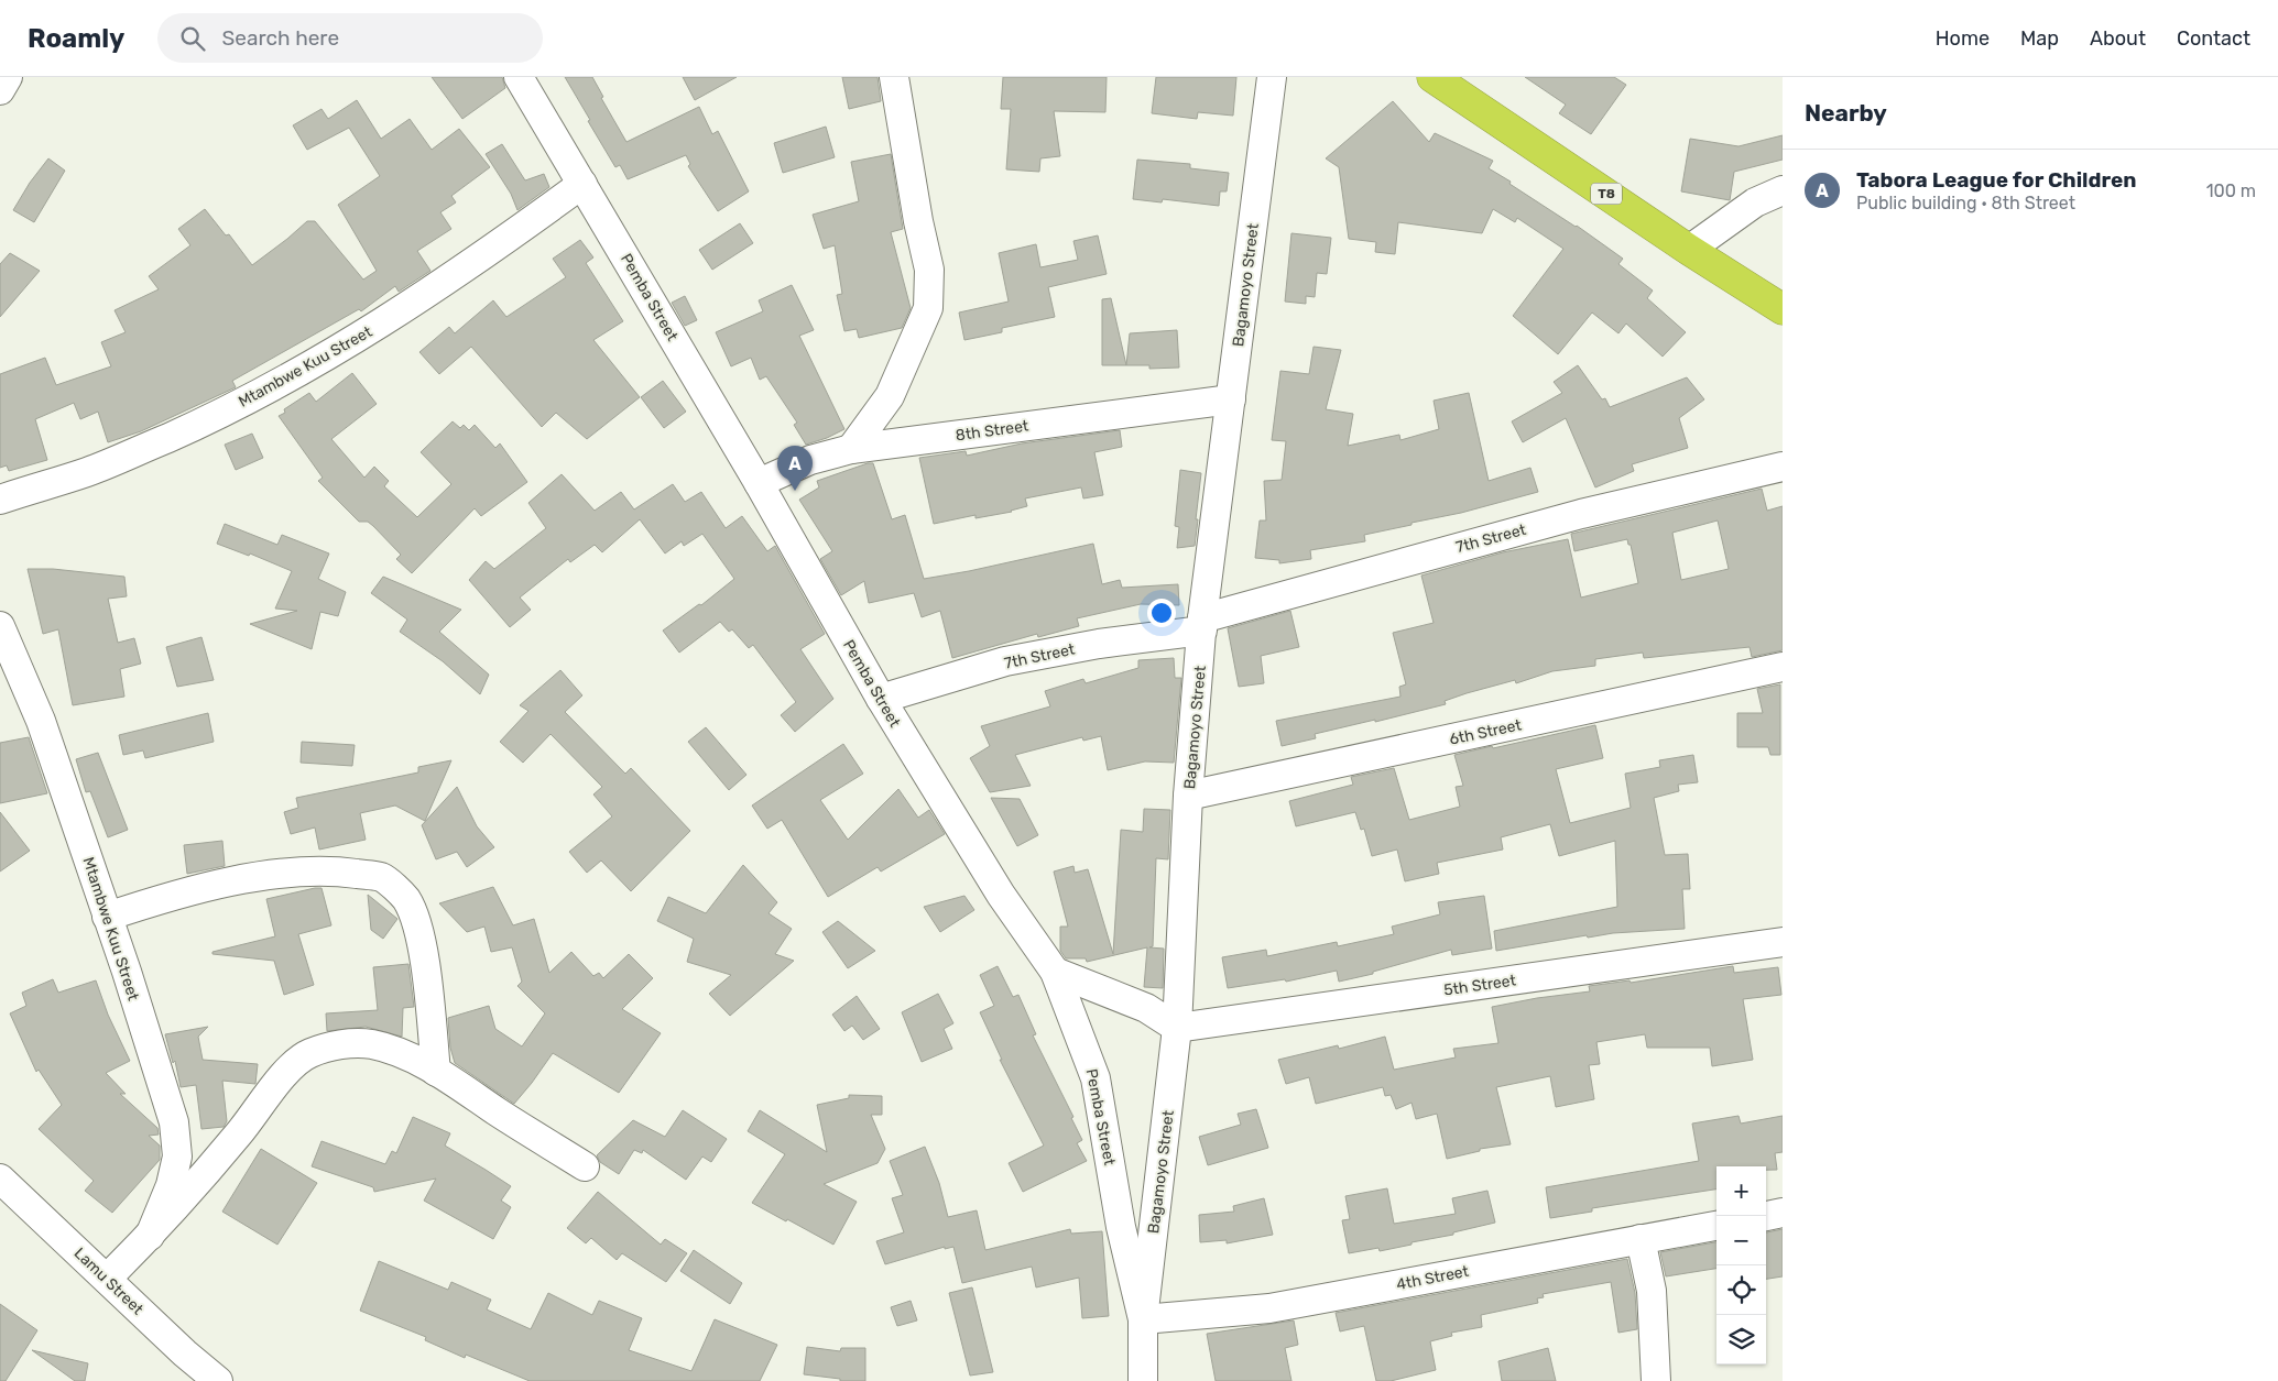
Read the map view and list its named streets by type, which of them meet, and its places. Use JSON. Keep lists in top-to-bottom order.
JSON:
{
  "streets": {
    "highway": ["T8"],
    "street": [
      "Bagamoyo Street",
      "Pemba Street",
      "Mtambwe Kuu Street",
      "8th Street",
      "7th Street",
      "6th Street",
      "5th Street",
      "4th Street",
      "Lamu Street"
    ]
  },
  "crossings": [
    ["Bagamoyo Street", "Pemba Street"],
    ["Bagamoyo Street", "8th Street"],
    ["Bagamoyo Street", "7th Street"],
    ["Bagamoyo Street", "6th Street"],
    ["Bagamoyo Street", "5th Street"],
    ["Bagamoyo Street", "4th Street"],
    ["Pemba Street", "Mtambwe Kuu Street"],
    ["Pemba Street", "8th Street"],
    ["Pemba Street", "7th Street"],
    ["Pemba Street", "4th Street"],
    ["Mtambwe Kuu Street", "Lamu Street"]
  ],
  "page": {
    "header": "Roamly",
    "search": "Search here",
    "nav": [
      "Home",
      "Map",
      "About",
      "Contact"
    ],
    "heading": "Nearby",
    "list": [
      {
        "mark": "A",
        "name": "Tabora League for Children",
        "note": "Public building · 8th Street",
        "value": "100 m"
      }
    ],
    "pins": "A",
    "map_buttons": ["+", "−"]
  }
}
